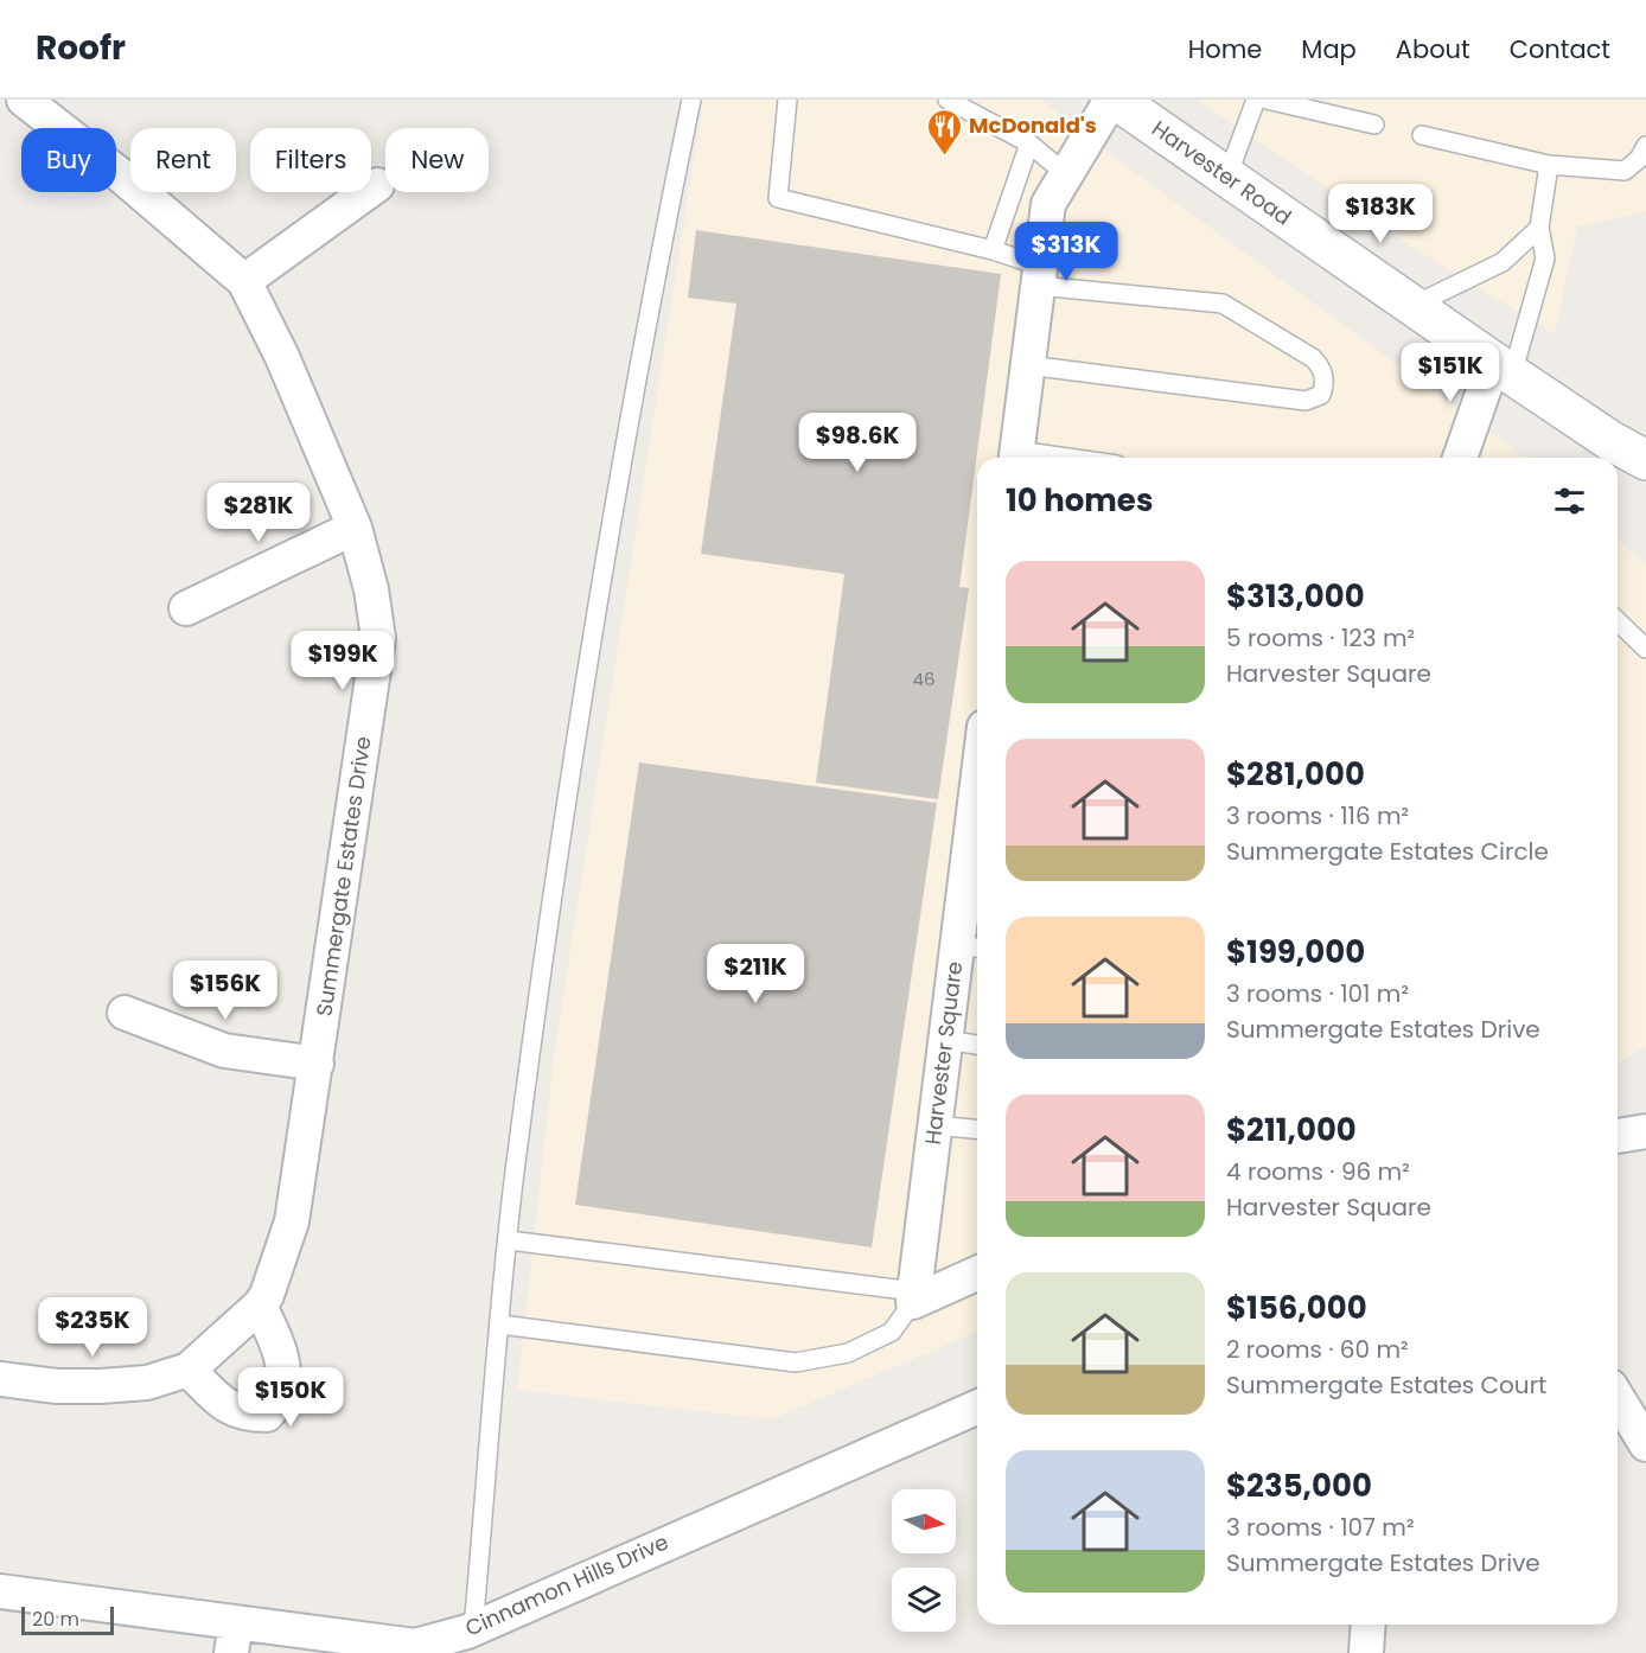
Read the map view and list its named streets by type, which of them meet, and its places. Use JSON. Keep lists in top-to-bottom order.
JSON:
{
  "streets": {
    "main road": ["Harvester Road"],
    "street": ["Summergate Estates Drive", "Harvester Square", "Cinnamon Hills Drive"]
  },
  "places": {
    "restaurant": ["McDonald's"]
  },
  "house_numbers": ["46"],
  "scale_bar": "20 m",
  "north": "right",
  "page": {
    "header": "Roofr",
    "nav": [
      "Home",
      "Map",
      "About",
      "Contact"
    ],
    "chip": [
      "Buy",
      "Rent",
      "Filters",
      "New"
    ],
    "price": [
      "$183K",
      "$313K",
      "$151K",
      "$98.6K",
      "$281K",
      "$199K",
      "$211K",
      "$156K",
      "$235K",
      "$150K"
    ],
    "heading": "10 homes",
    "list": [
      {
        "name": "$313,000",
        "note": "5 rooms · 123 m² · Harvester Square"
      },
      {
        "name": "$281,000",
        "note": "3 rooms · 116 m² · Summergate Estates Circle"
      },
      {
        "name": "$199,000",
        "note": "3 rooms · 101 m² · Summergate Estates Drive"
      },
      {
        "name": "$211,000",
        "note": "4 rooms · 96 m² · Harvester Square"
      },
      {
        "name": "$156,000",
        "note": "2 rooms · 60 m² · Summergate Estates Court"
      },
      {
        "name": "$235,000",
        "note": "3 rooms · 107 m² · Summergate Estates Drive"
      }
    ],
    "scale": "20 m"
  }
}
